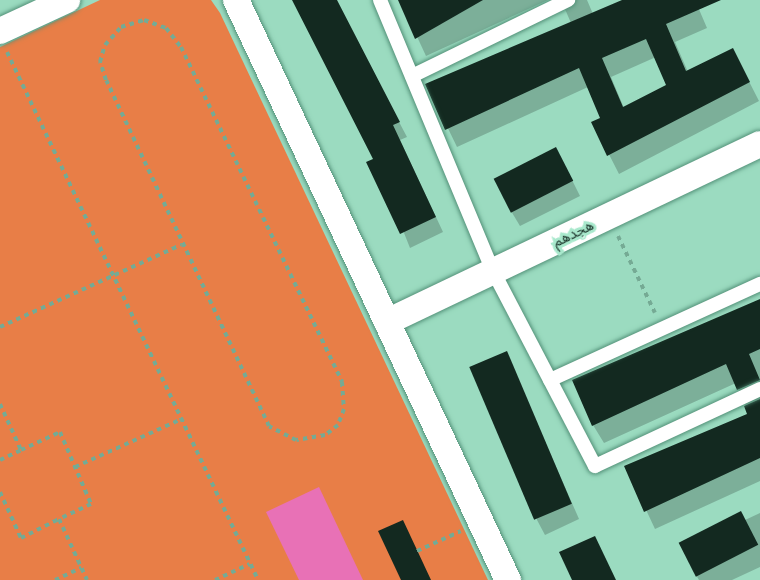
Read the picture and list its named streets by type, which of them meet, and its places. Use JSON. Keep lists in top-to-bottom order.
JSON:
{
  "streets": {
    "street": ["هجدهم"]
  }
}
